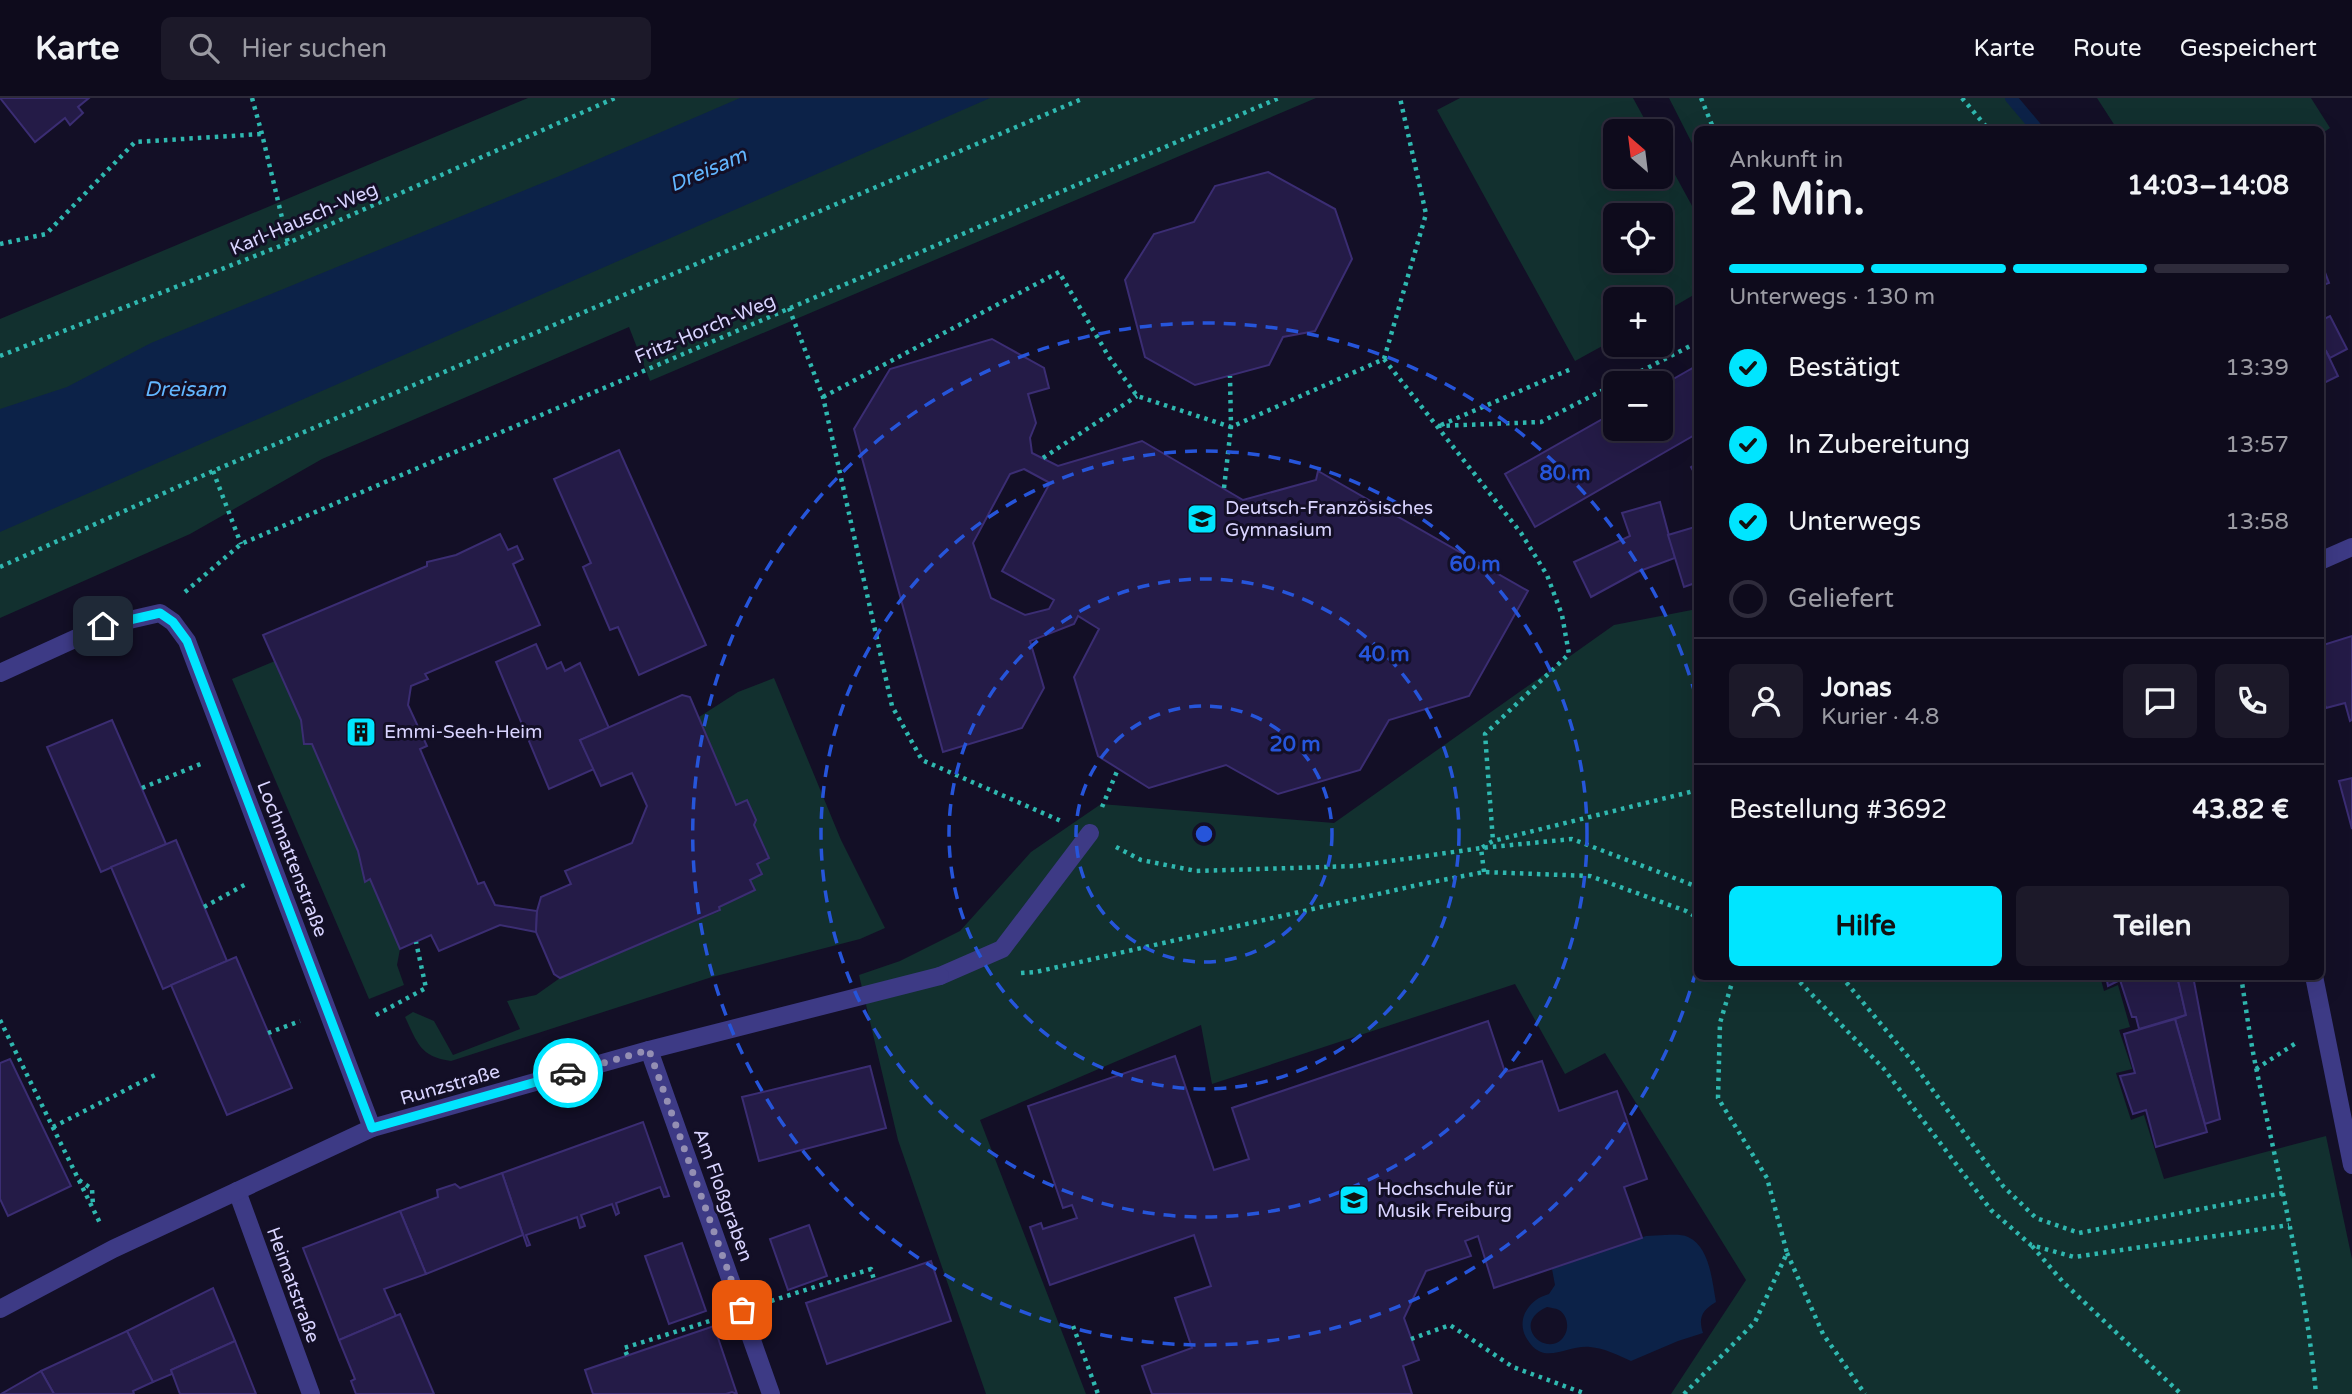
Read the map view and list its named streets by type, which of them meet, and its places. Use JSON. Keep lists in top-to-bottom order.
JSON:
{
  "streets": {
    "street": [
      "Lochmattenstraße",
      "Runzstraße",
      "Am Floßgraben",
      "Heimatstraße"
    ],
    "path": ["Karl-Hausch-Weg", "Fritz-Horch-Weg"]
  },
  "crossings": [
    ["Fritz-Horch-Weg", "Lochmattenstraße"],
    ["Lochmattenstraße", "Runzstraße"],
    ["Runzstraße", "Am Floßgraben"],
    ["Runzstraße", "Heimatstraße"]
  ],
  "water": ["Dreisam"],
  "places": {
    "school or university": ["Deutsch-Französisches Gymnasium", "Hochschule für Musik Freiburg"],
    "building": ["Emmi-Seeh-Heim"]
  },
  "north": "top left",
  "page": {
    "header": "Karte",
    "search": "Hier suchen",
    "nav": ["Karte", "Route", "Gespeichert"],
    "map_buttons": ["+", "−"],
    "heading": ["2 Min.", "Ankunft in", "14:03–14:08"],
    "panel": [
      "Jonas",
      "Kurier · 4.8",
      "Bestellung #3692",
      "43.82 €"
    ],
    "bar": "Unterwegs · 130 m",
    "list": [
      ["Bestätigt", "13:39"],
      ["In Zubereitung", "13:57"],
      ["Unterwegs", "13:58"],
      "Geliefert"
    ],
    "buttons": ["Hilfe", "Teilen"]
  },
  "rings": [
    "80 m",
    "60 m",
    "40 m",
    "20 m"
  ]
}
